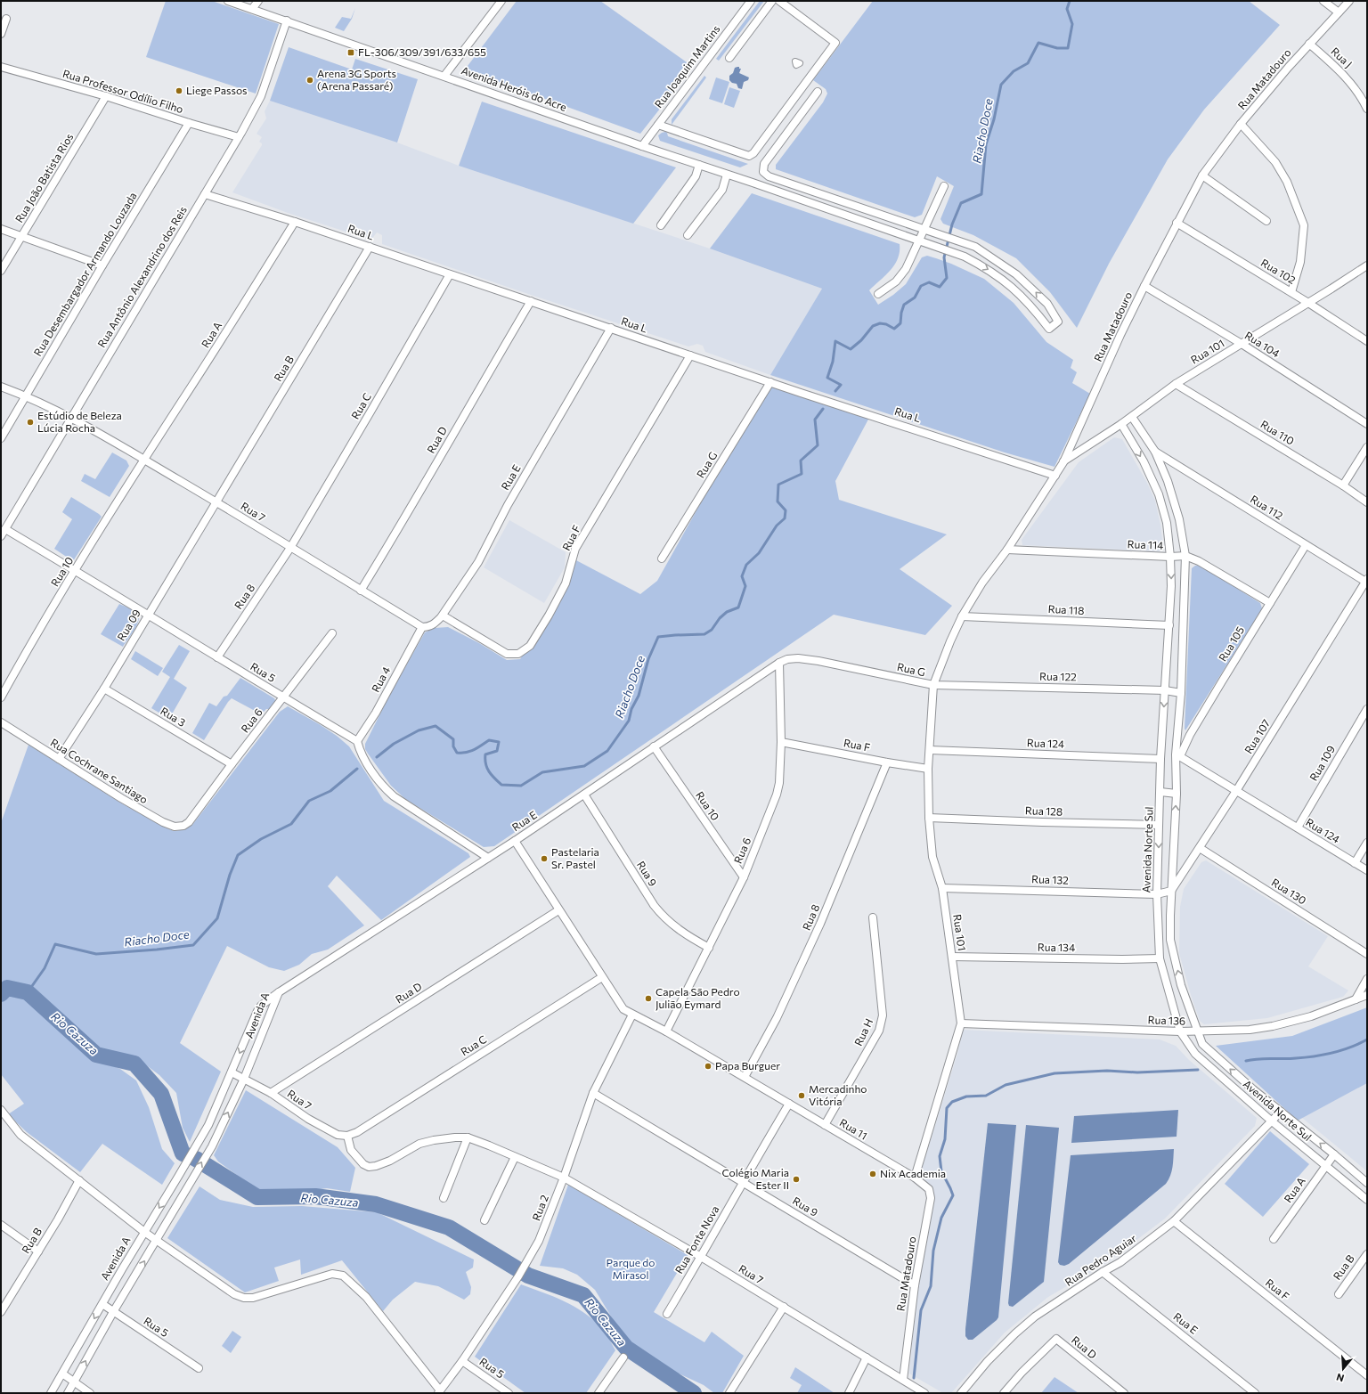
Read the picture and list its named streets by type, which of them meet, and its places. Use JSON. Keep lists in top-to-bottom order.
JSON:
{
  "streets": {
    "street": [
      "Rua J",
      "Rua Joaquim Martins",
      "Rua Matadouro",
      "Avenida Heróis do Acre",
      "Rua Professor Odílio Filho",
      "Rua João Batista Rios",
      "Rua L",
      "Rua 102",
      "Rua Desembargador Armando Louzada",
      "Rua Antônio Alexandrino dos Reis",
      "Rua A",
      "Rua 104",
      "Rua 101",
      "Rua B",
      "Rua C",
      "Rua 110",
      "Rua D",
      "Rua G",
      "Rua E",
      "Rua 112",
      "Rua 7",
      "Rua F",
      "Rua 114",
      "Rua 10",
      "Rua 8",
      "Rua 118",
      "Rua 09",
      "Rua 105",
      "Rua 5",
      "Rua 122",
      "Rua 4",
      "Rua 3",
      "Rua 6",
      "Rua 107",
      "Rua 124",
      "Rua 109",
      "Rua Cochrane Santiago",
      "Rua 128",
      "Avenida Norte Sul",
      "Rua 9",
      "Rua 132",
      "Rua 130",
      "Rua 134",
      "Avenida A",
      "Rua 136",
      "Rua H",
      "Rua 11",
      "Rua 2",
      "Rua Fonte Nova",
      "Rua Pedro Aguiar"
    ]
  },
  "crossings": [
    ["Rua J", "Rua Matadouro"],
    ["Rua Joaquim Martins", "Avenida Heróis do Acre"],
    ["Rua Matadouro", "Rua L"],
    ["Rua Matadouro", "Rua 102"],
    ["Rua Matadouro", "Rua 104"],
    ["Rua Matadouro", "Rua 101"],
    ["Rua Matadouro", "Rua G"],
    ["Rua Matadouro", "Rua 7"],
    ["Rua Matadouro", "Rua 114"],
    ["Rua Matadouro", "Rua 118"],
    ["Rua Matadouro", "Rua 122"],
    ["Rua Matadouro", "Rua 9"],
    ["Rua Matadouro", "Rua 11"],
    ["Avenida Heróis do Acre", "Rua Antônio Alexandrino dos Reis"],
    ["Rua Professor Odílio Filho", "Rua João Batista Rios"],
    ["Rua Professor Odílio Filho", "Rua Desembargador Armando Louzada"],
    ["Rua Professor Odílio Filho", "Rua Antônio Alexandrino dos Reis"],
    ["Rua L", "Rua Antônio Alexandrino dos Reis"],
    ["Rua L", "Rua A"],
    ["Rua L", "Rua B"],
    ["Rua L", "Rua C"],
    ["Rua L", "Rua D"],
    ["Rua L", "Rua G"],
    ["Rua L", "Rua E"],
    ["Rua L", "Rua F"],
    ["Rua 102", "Rua 101"],
    ["Rua Desembargador Armando Louzada", "Rua 7"],
    ["Rua Antônio Alexandrino dos Reis", "Rua 7"],
    ["Rua Antônio Alexandrino dos Reis", "Rua 5"],
    ["Rua A", "Rua 7"],
    ["Rua A", "Rua 10"],
    ["Rua A", "Avenida Norte Sul"],
    ["Rua 104", "Rua 101"],
    ["Rua 101", "Rua 110"],
    ["Rua 101", "Rua G"],
    ["Rua 101", "Rua F"],
    ["Rua 101", "Rua 122"],
    ["Rua 101", "Rua 124"],
    ["Rua 101", "Rua 128"],
    ["Rua 101", "Avenida Norte Sul"],
    ["Rua 101", "Rua 132"],
    ["Rua 101", "Rua 134"],
    ["Rua 101", "Rua 136"],
    ["Rua 101", "Rua 11"],
    ["Rua B", "Rua 7"],
    ["Rua B", "Rua 09"],
    ["Rua C", "Rua 7"],
    ["Rua C", "Rua 8"],
    ["Rua D", "Rua 7"],
    ["Rua G", "Rua E"],
    ["Rua G", "Rua 122"],
    ["Rua G", "Rua 6"],
    ["Rua E", "Rua 7"],
    ["Rua E", "Rua F"],
    ["Rua E", "Rua 10"],
    ["Rua E", "Rua 4"],
    ["Rua E", "Rua 6"],
    ["Rua E", "Rua 9"],
    ["Rua E", "Avenida A"],
    ["Rua E", "Rua Pedro Aguiar"],
    ["Rua 112", "Rua 105"],
    ["Rua 112", "Rua 107"],
    ["Rua 112", "Avenida Norte Sul"],
    ["Rua 7", "Rua 10"],
    ["Rua 7", "Rua 8"],
    ["Rua 7", "Rua 09"],
    ["Rua 7", "Rua 4"],
    ["Rua 7", "Avenida A"],
    ["Rua 7", "Rua 2"],
    ["Rua 7", "Rua Fonte Nova"],
    ["Rua F", "Rua 8"],
    ["Rua F", "Rua 6"],
    ["Rua F", "Rua Pedro Aguiar"],
    ["Rua 114", "Rua 105"],
    ["Rua 114", "Avenida Norte Sul"],
    ["Rua 10", "Rua 5"],
    ["Rua 10", "Rua 6"],
    ["Rua 8", "Rua 5"],
    ["Rua 8", "Rua 11"],
    ["Rua 118", "Avenida Norte Sul"],
    ["Rua 09", "Rua 5"],
    ["Rua 09", "Rua 3"],
    ["Rua 09", "Rua Cochrane Santiago"],
    ["Rua 105", "Rua 124"],
    ["Rua 105", "Avenida Norte Sul"],
    ["Rua 5", "Rua 4"],
    ["Rua 5", "Rua 6"],
    ["Rua 5", "Avenida A"],
    ["Rua 5", "Rua 2"],
    ["Rua 122", "Avenida Norte Sul"],
    ["Rua 3", "Rua 6"],
    ["Rua 6", "Rua Cochrane Santiago"],
    ["Rua 6", "Rua 9"],
    ["Rua 6", "Rua 11"],
    ["Rua 107", "Rua 124"],
    ["Rua 107", "Avenida Norte Sul"],
    ["Rua 107", "Rua 130"],
    ["Rua 124", "Rua 109"],
    ["Rua 124", "Avenida Norte Sul"],
    ["Rua 128", "Avenida Norte Sul"],
    ["Avenida Norte Sul", "Rua 132"],
    ["Avenida Norte Sul", "Rua 134"],
    ["Avenida Norte Sul", "Rua 136"],
    ["Avenida Norte Sul", "Rua Pedro Aguiar"],
    ["Rua 9", "Rua 2"],
    ["Rua 9", "Rua Fonte Nova"],
    ["Rua H", "Rua 11"],
    ["Rua 11", "Rua 2"],
    ["Rua 11", "Rua Fonte Nova"]
  ],
  "water": ["Riacho Doce", "Rio Cazuza"],
  "parks": ["Parque do Mirasol"],
  "places": {
    "transit": ["FL-306/309/391/633/655"],
    "other": [
      "Arena 3G Sports (Arena Passaré)",
      "Liege Passos",
      "Estúdio de Beleza Lúcia Rocha",
      "Pastelaria Sr. Pastel",
      "Capela São Pedro Julião Eymard",
      "Papa Burguer",
      "Mercadinho Vitória",
      "Nix Academia",
      "Colégio Maria Ester II"
    ]
  },
  "north": "bottom"
}
